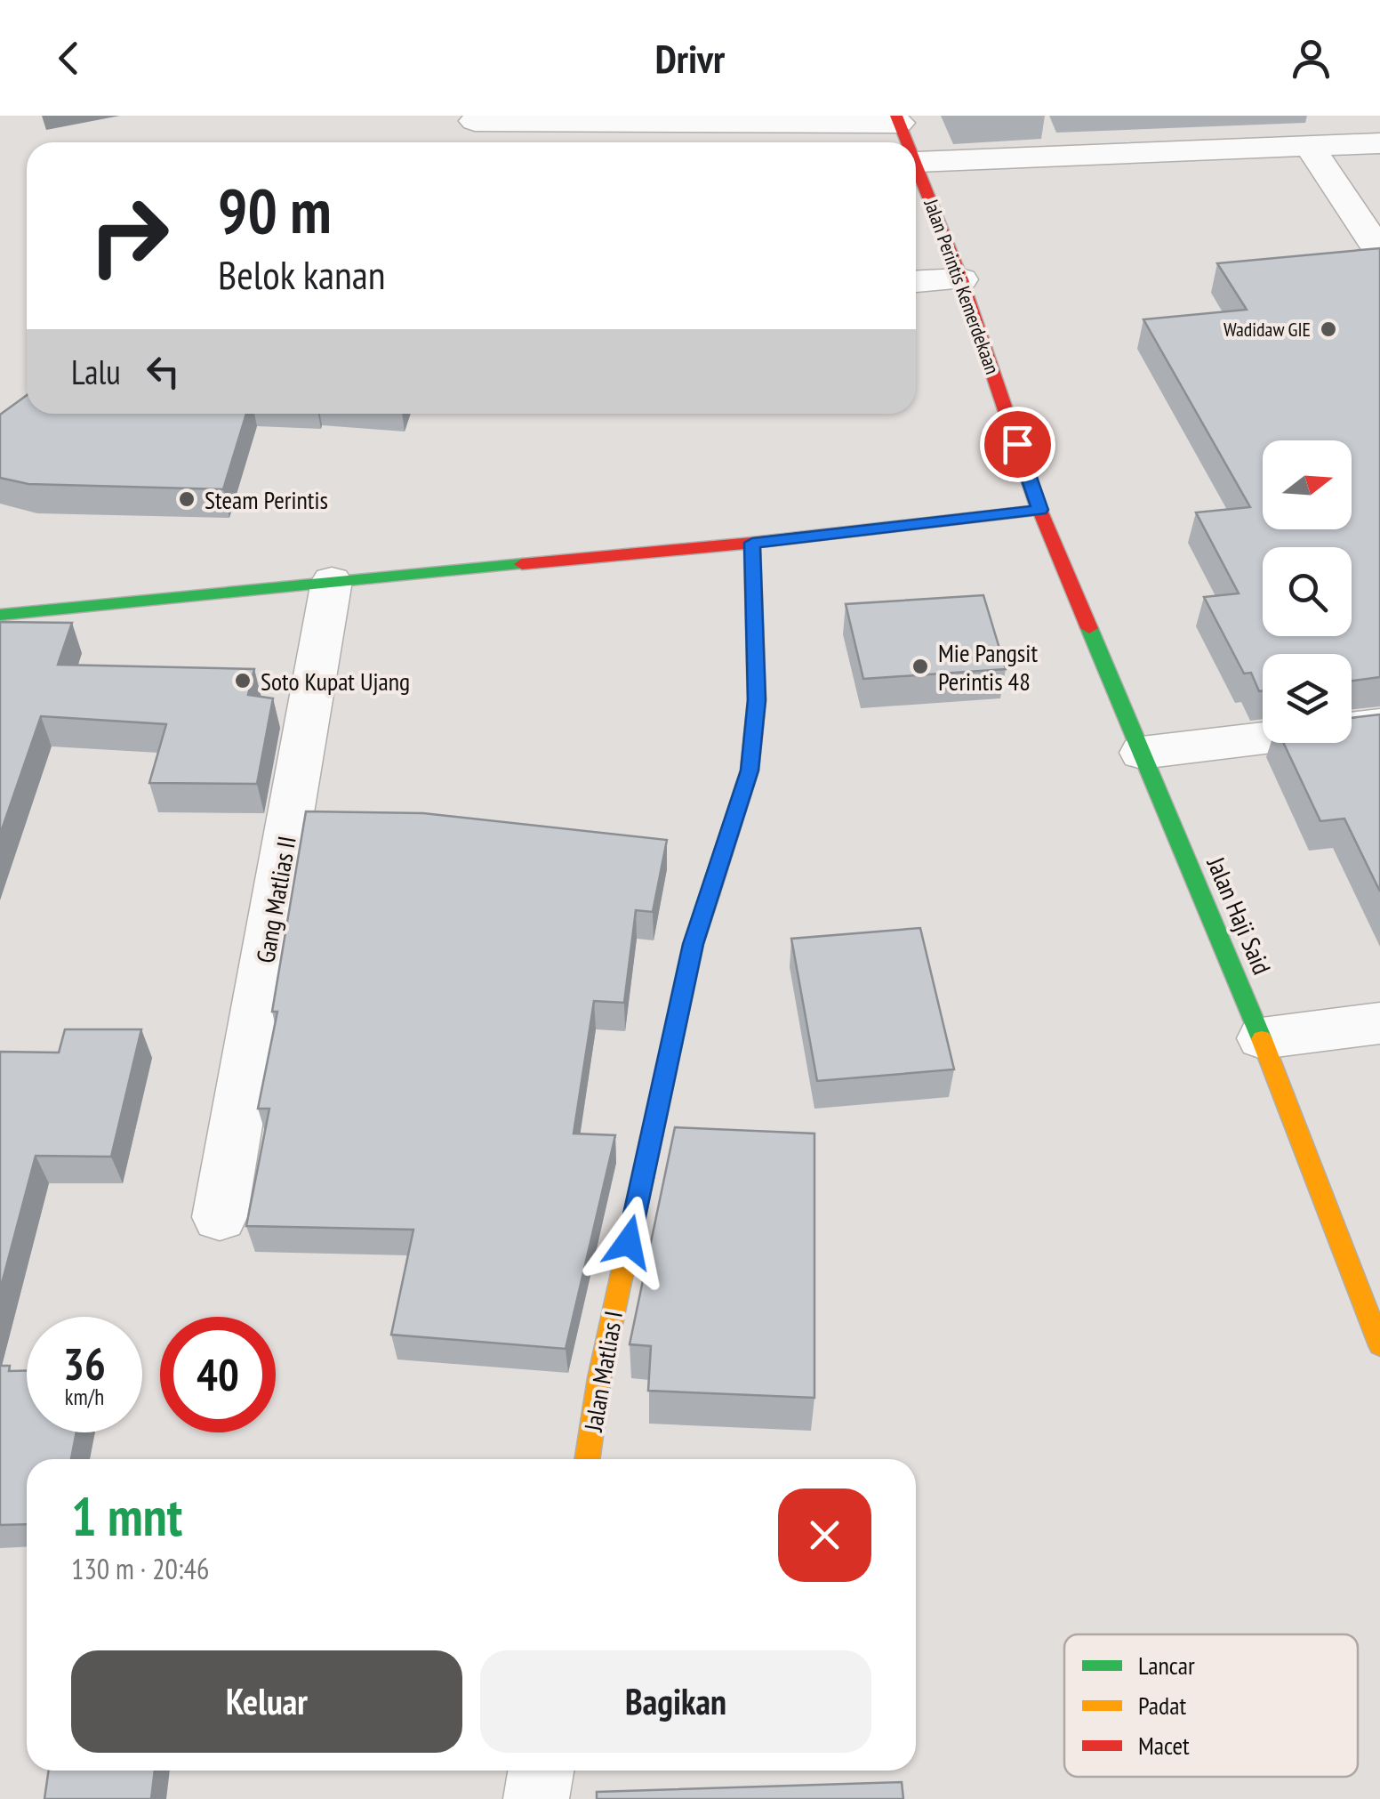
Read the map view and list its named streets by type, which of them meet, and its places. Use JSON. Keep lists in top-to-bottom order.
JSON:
{
  "streets": {
    "street": [
      "Jalan Perintis Kemerdekaan",
      "Gang Matlias II",
      "Jalan Haji Said",
      "Jalan Matlias I"
    ]
  },
  "crossings": [
    ["Jalan Perintis Kemerdekaan", "Jalan Haji Said"]
  ],
  "places": [
    "Wadidaw GIE",
    "Steam Perintis",
    "Mie Pangsit Perintis 48",
    "Soto Kupat Ujang"
  ],
  "legend": ["Lancar", "Padat", "Macet"],
  "north": "right",
  "page": {
    "header": "Drivr",
    "turn": ["90 m", "Belok kanan"],
    "then": "Lalu",
    "speed": "36 km/h",
    "limit": "40",
    "heading": ["1 mnt", "130 m · 20:46"],
    "buttons": ["Keluar", "Bagikan"]
  }
}
